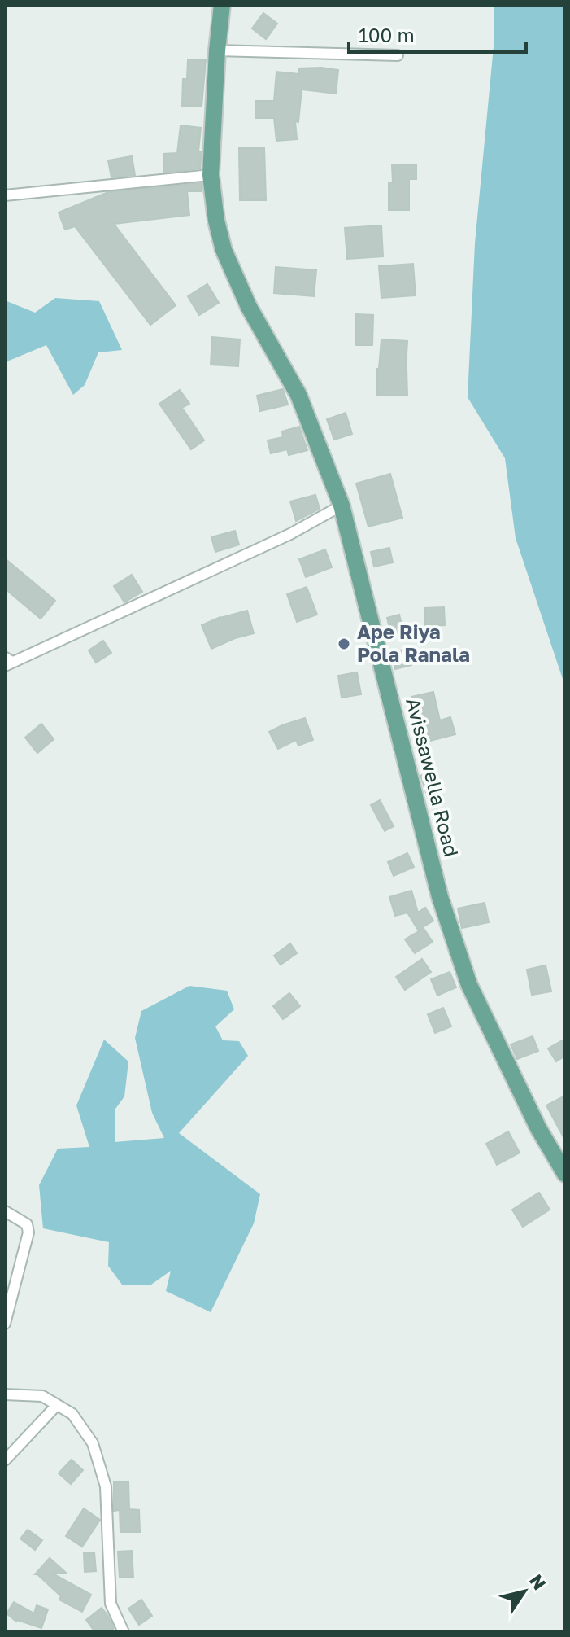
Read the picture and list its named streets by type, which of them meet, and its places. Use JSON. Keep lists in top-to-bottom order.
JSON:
{
  "streets": {
    "main road": ["Avissawella Road"]
  },
  "places": ["Ape Riya Pola Ranala"],
  "scale_bar": "100 m",
  "north": "top right"
}
